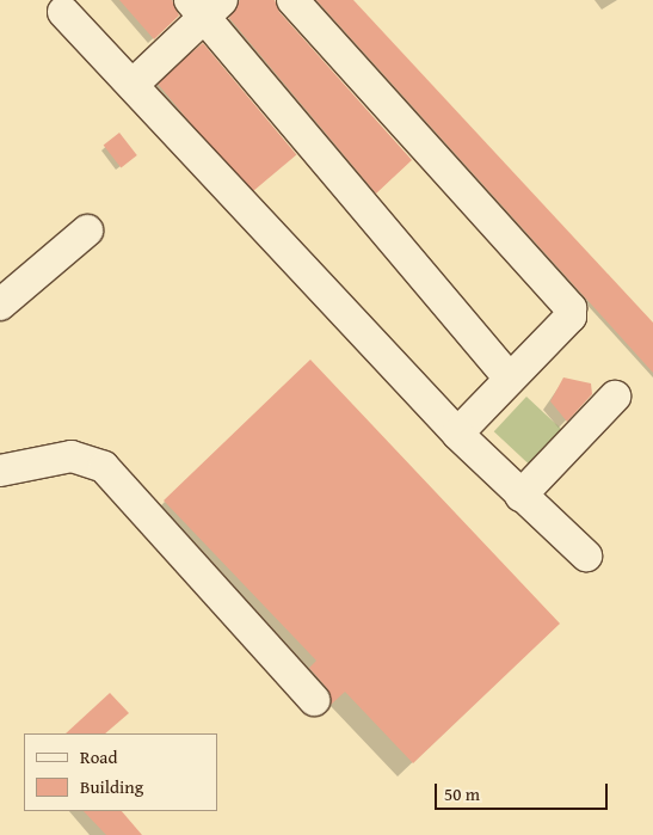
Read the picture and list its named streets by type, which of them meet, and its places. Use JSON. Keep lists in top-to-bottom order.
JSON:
{
  "legend": ["Road", "Building"],
  "scale_bar": "50 m"
}
